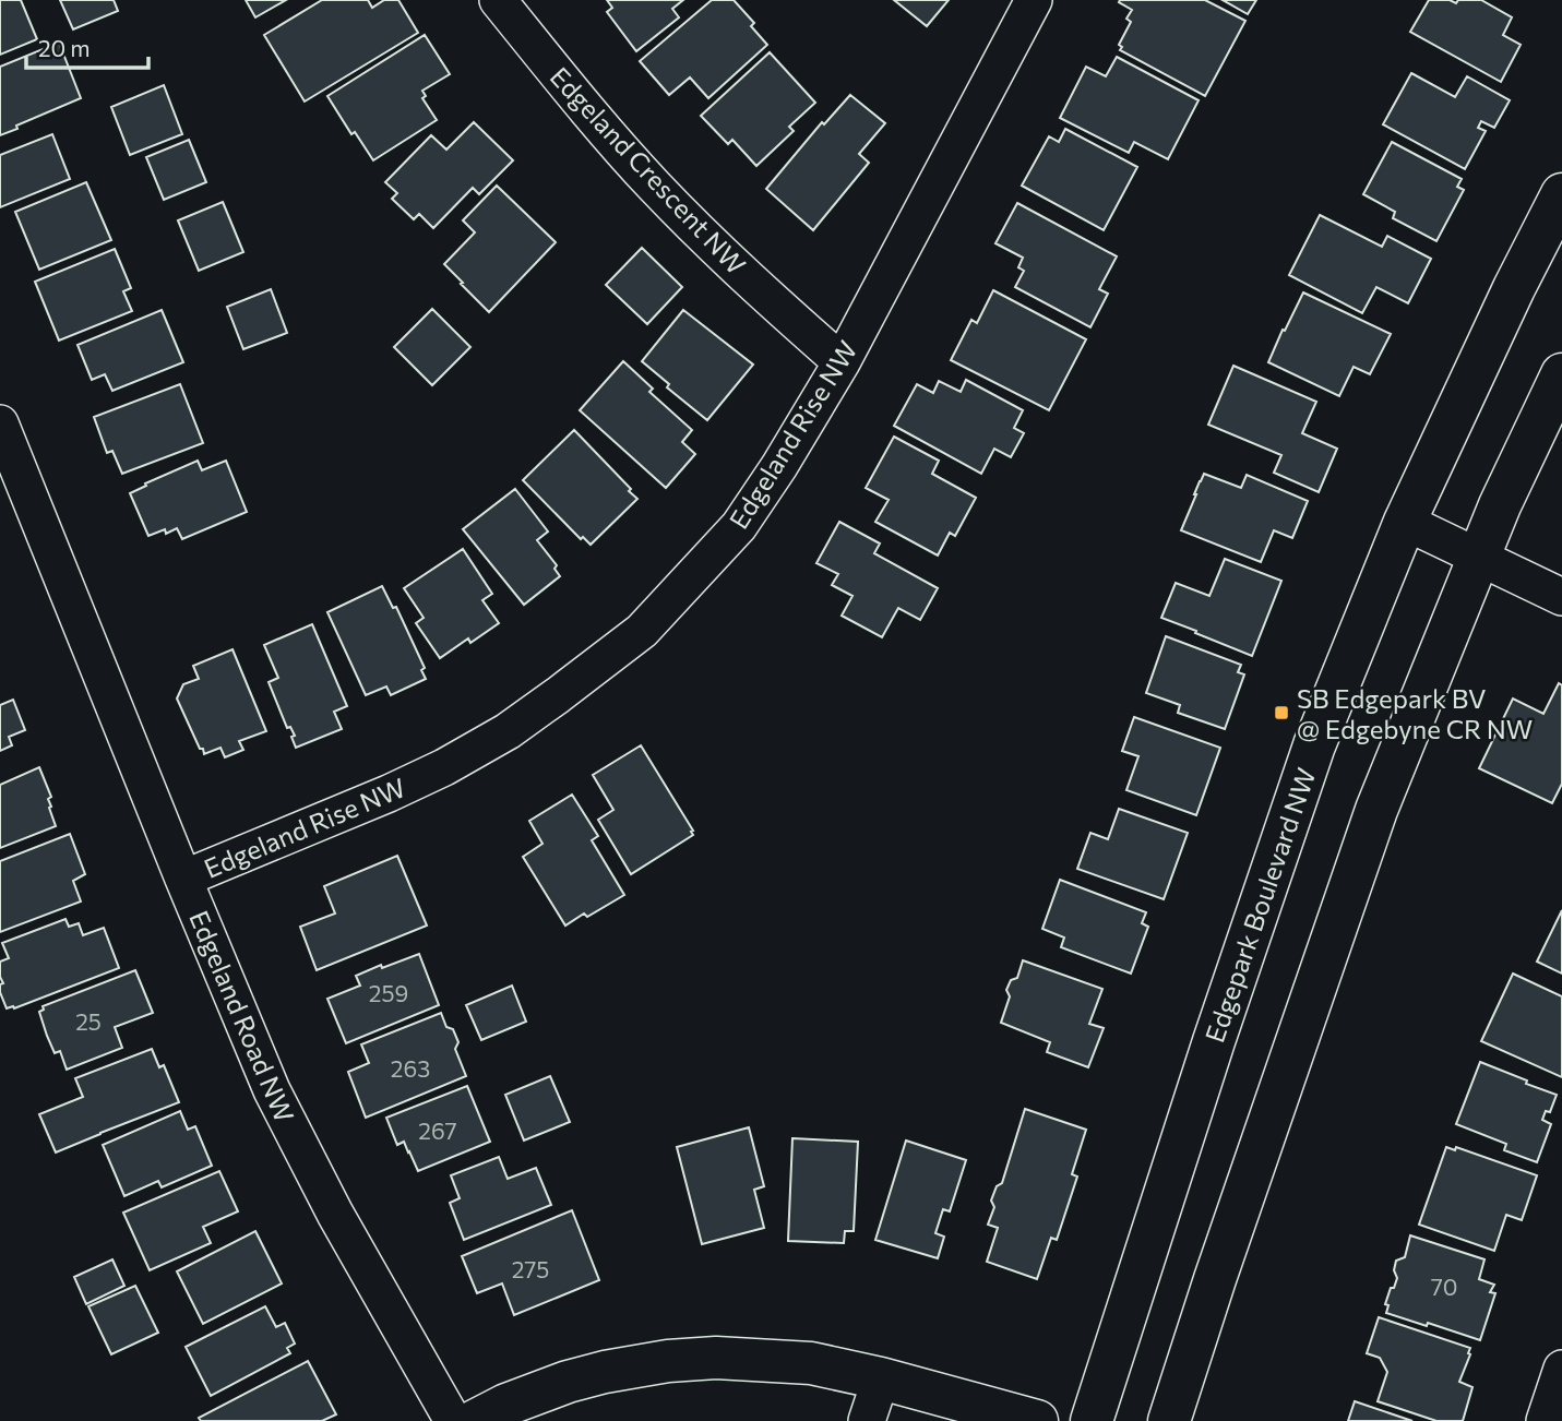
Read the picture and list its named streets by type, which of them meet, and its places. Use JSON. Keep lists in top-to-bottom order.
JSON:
{
  "streets": {
    "street": [
      "Edgeland Crescent NW",
      "Edgeland Rise NW",
      "Edgepark Boulevard NW",
      "Edgeland Road NW"
    ]
  },
  "crossings": [
    ["Edgeland Crescent NW", "Edgeland Rise NW"],
    ["Edgeland Rise NW", "Edgeland Road NW"]
  ],
  "places": {
    "transit": ["SB Edgepark BV @ Edgebyne CR NW"]
  },
  "house_numbers": [
    "259",
    "25",
    "263",
    "267",
    "275",
    "70"
  ],
  "scale_bar": "20 m"
}
